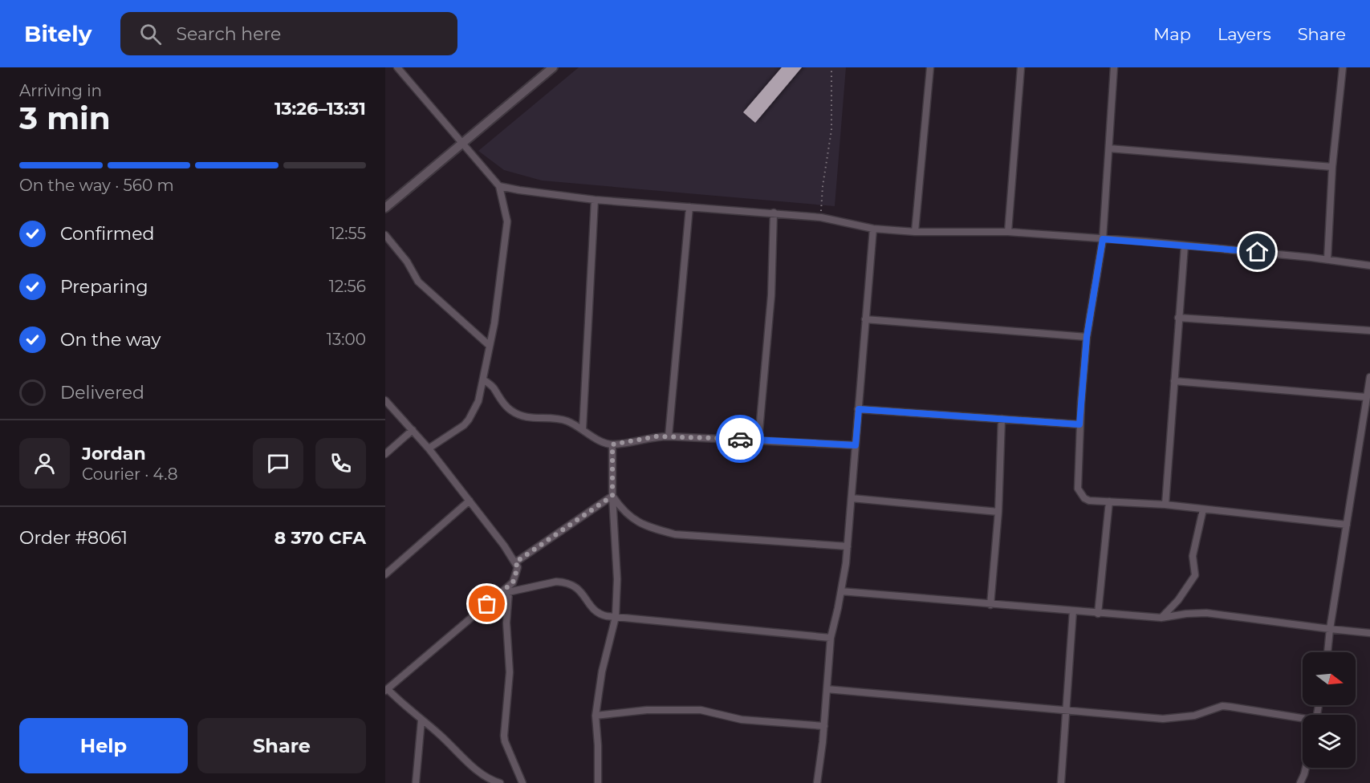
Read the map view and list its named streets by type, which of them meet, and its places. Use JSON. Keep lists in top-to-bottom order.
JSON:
{
  "north": "right",
  "page": {
    "header": "Bitely",
    "search": "Search here",
    "nav": ["Map", "Layers", "Share"],
    "heading": ["3 min", "Arriving in", "13:26–13:31"],
    "panel": [
      "Jordan",
      "Courier · 4.8",
      "Order #8061",
      "8 370 CFA"
    ],
    "bar": "On the way · 560 m",
    "list": [
      ["Confirmed", "12:55"],
      ["Preparing", "12:56"],
      ["On the way", "13:00"],
      "Delivered"
    ],
    "buttons": ["Help", "Share"]
  }
}
